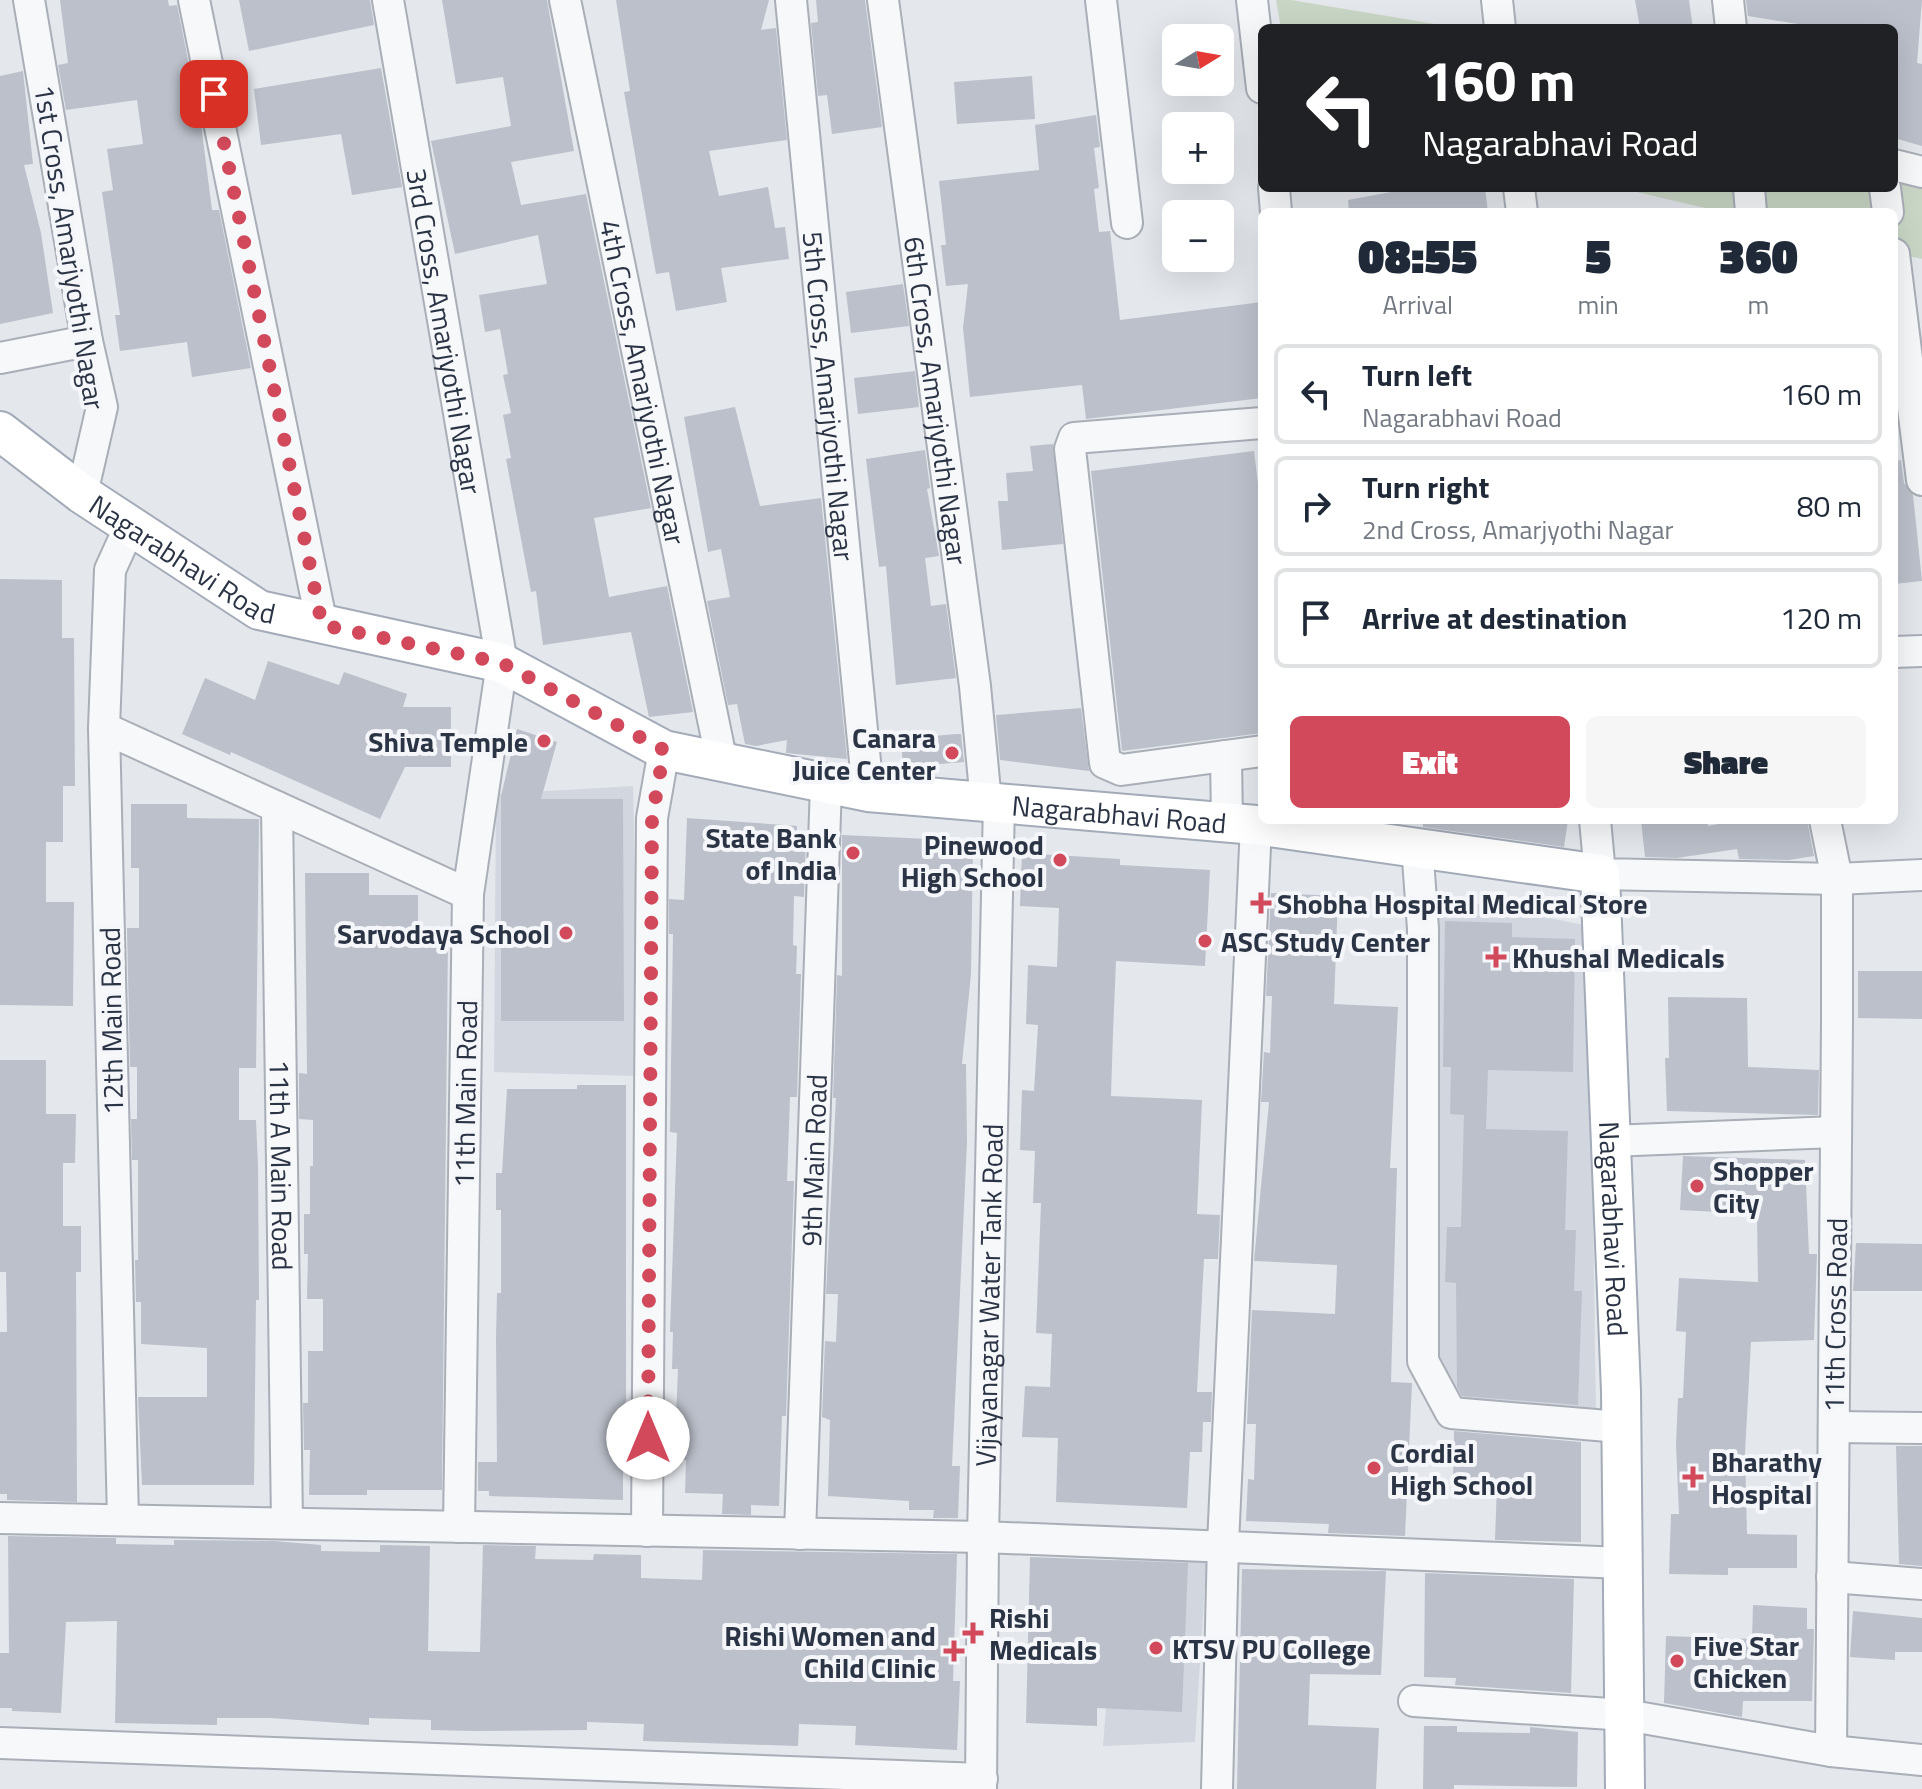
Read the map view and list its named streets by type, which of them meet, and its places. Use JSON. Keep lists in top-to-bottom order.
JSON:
{
  "streets": {
    "main road": ["Nagarabhavi Road"],
    "street": [
      "1st Cross, Amarjyothi Nagar",
      "3rd Cross, Amarjyothi Nagar",
      "4th Cross, Amarjyothi Nagar",
      "5th Cross, Amarjyothi Nagar",
      "6th Cross, Amarjyothi Nagar",
      "12th Main Road",
      "11th Main Road",
      "9th Main Road",
      "11th A Main Road",
      "Vijayanagar Water Tank Road",
      "11th Cross Road"
    ]
  },
  "crossings": [
    ["1st Cross, Amarjyothi Nagar", "Nagarabhavi Road"],
    ["3rd Cross, Amarjyothi Nagar", "Nagarabhavi Road"],
    ["3rd Cross, Amarjyothi Nagar", "11th Main Road"],
    ["4th Cross, Amarjyothi Nagar", "Nagarabhavi Road"],
    ["5th Cross, Amarjyothi Nagar", "Nagarabhavi Road"],
    ["6th Cross, Amarjyothi Nagar", "Nagarabhavi Road"],
    ["6th Cross, Amarjyothi Nagar", "Vijayanagar Water Tank Road"],
    ["Nagarabhavi Road", "12th Main Road"],
    ["Nagarabhavi Road", "11th Main Road"],
    ["Nagarabhavi Road", "9th Main Road"],
    ["Nagarabhavi Road", "Vijayanagar Water Tank Road"]
  ],
  "places": {
    "other": [
      "Shiva Temple",
      "Canara Juice Center",
      "State Bank of India",
      "Pinewood High School",
      "Sarvodaya School",
      "ASC Study Center",
      "Shopper City",
      "Cordial High School",
      "KTSV PU College",
      "Five Star Chicken"
    ],
    "health": [
      "Shobha Hospital Medical Store",
      "Khushal Medicals",
      "Bharathy Hospital",
      "Rishi Medicals",
      "Rishi Women and Child Clinic"
    ]
  },
  "north": "right",
  "page": {
    "map_buttons": ["+", "−"],
    "turn": ["160 m", "Nagarabhavi Road"],
    "eta": [
      "08:55",
      "Arrival",
      "5",
      "min",
      "360",
      "m"
    ],
    "list": [
      {
        "name": "Turn left",
        "note": "Nagarabhavi Road",
        "value": "160 m"
      },
      {
        "name": "Turn right",
        "note": "2nd Cross, Amarjyothi Nagar",
        "value": "80 m"
      },
      {
        "name": "Arrive at destination",
        "value": "120 m"
      }
    ],
    "buttons": ["Exit", "Share"]
  }
}
